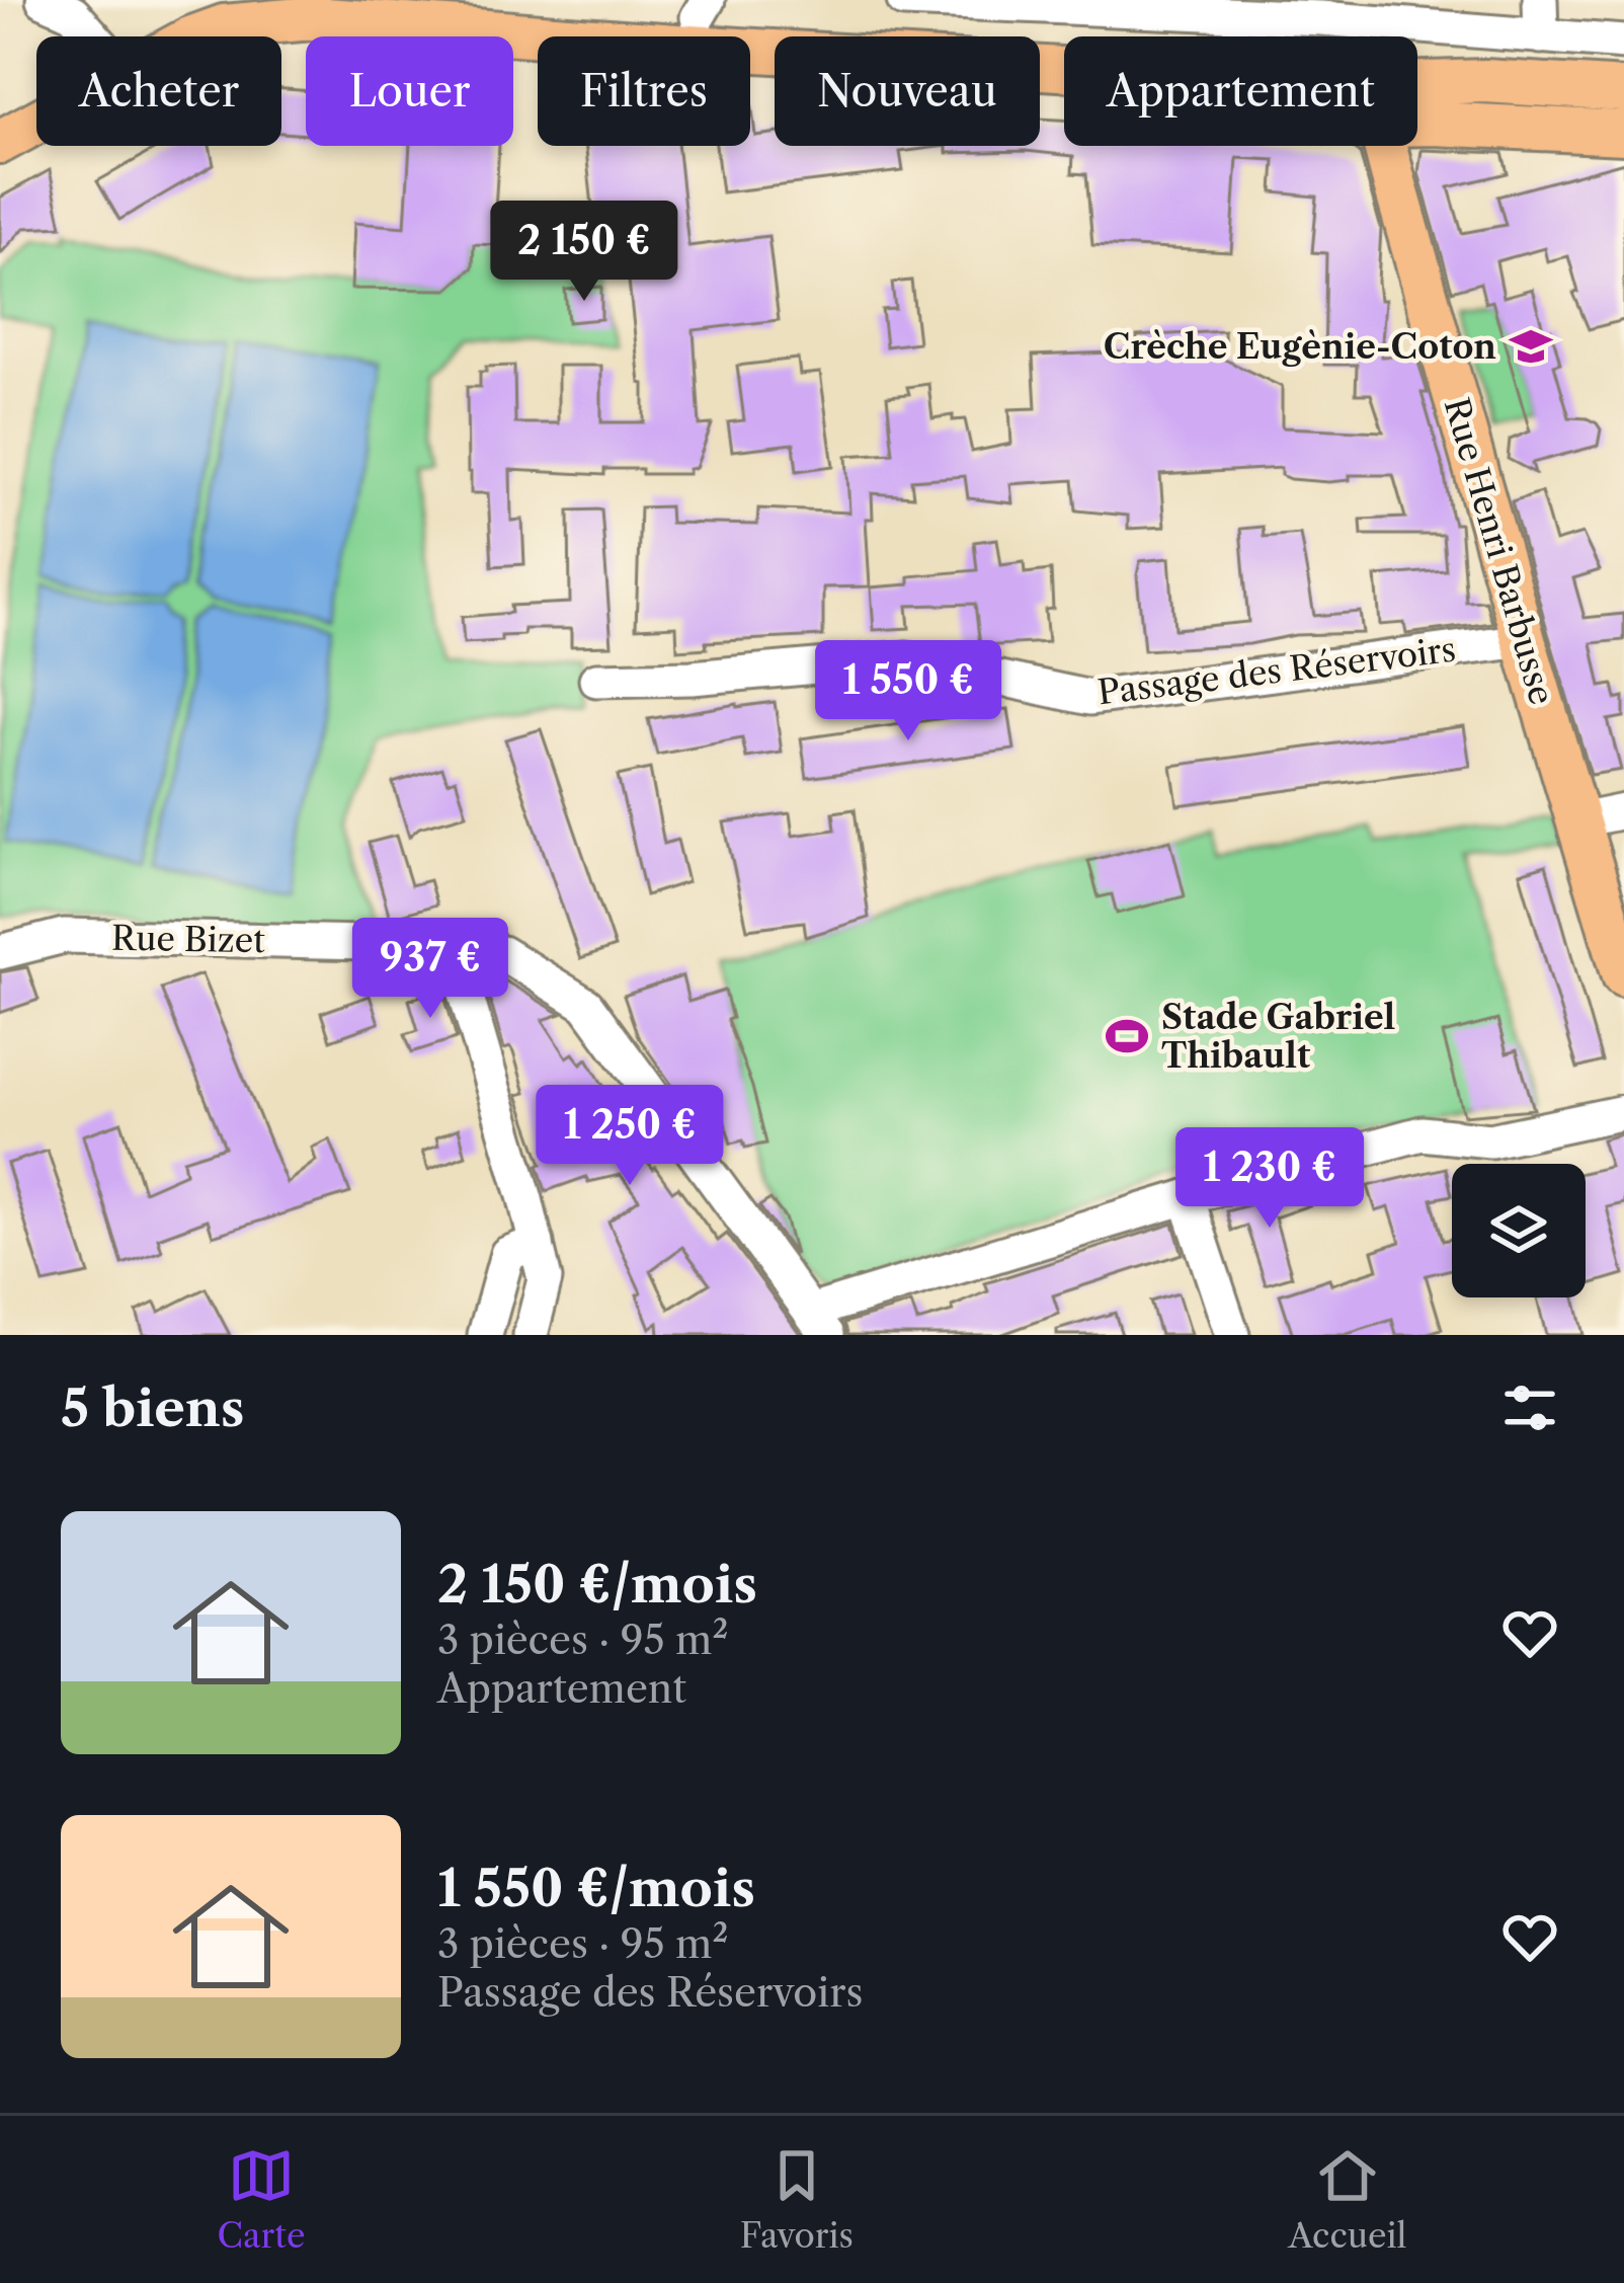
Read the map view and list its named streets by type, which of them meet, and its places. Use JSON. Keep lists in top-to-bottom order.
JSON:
{
  "streets": {
    "main road": ["Rue Henri Barbusse"],
    "street": ["Passage des Réservoirs", "Rue Bizet"]
  },
  "crossings": [
    ["Rue Henri Barbusse", "Passage des Réservoirs"]
  ],
  "places": {
    "school or university": ["Crèche Eugènie-Coton"],
    "sports": ["Stade Gabriel Thibault"]
  },
  "page": {
    "chip": [
      "Acheter",
      "Louer",
      "Filtres",
      "Nouveau",
      "Appartement"
    ],
    "price": [
      "2 150 €",
      "1 550 €",
      "937 €",
      "1 250 €",
      "1 230 €"
    ],
    "heading": "5 biens",
    "list": [
      {
        "name": "2 150 €/mois",
        "note": "3 pièces · 95 m² · Appartement"
      },
      {
        "name": "1 550 €/mois",
        "note": "3 pièces · 95 m² · Passage des Réservoirs"
      }
    ],
    "tabs": ["Carte", "Favoris", "Accueil"]
  }
}
